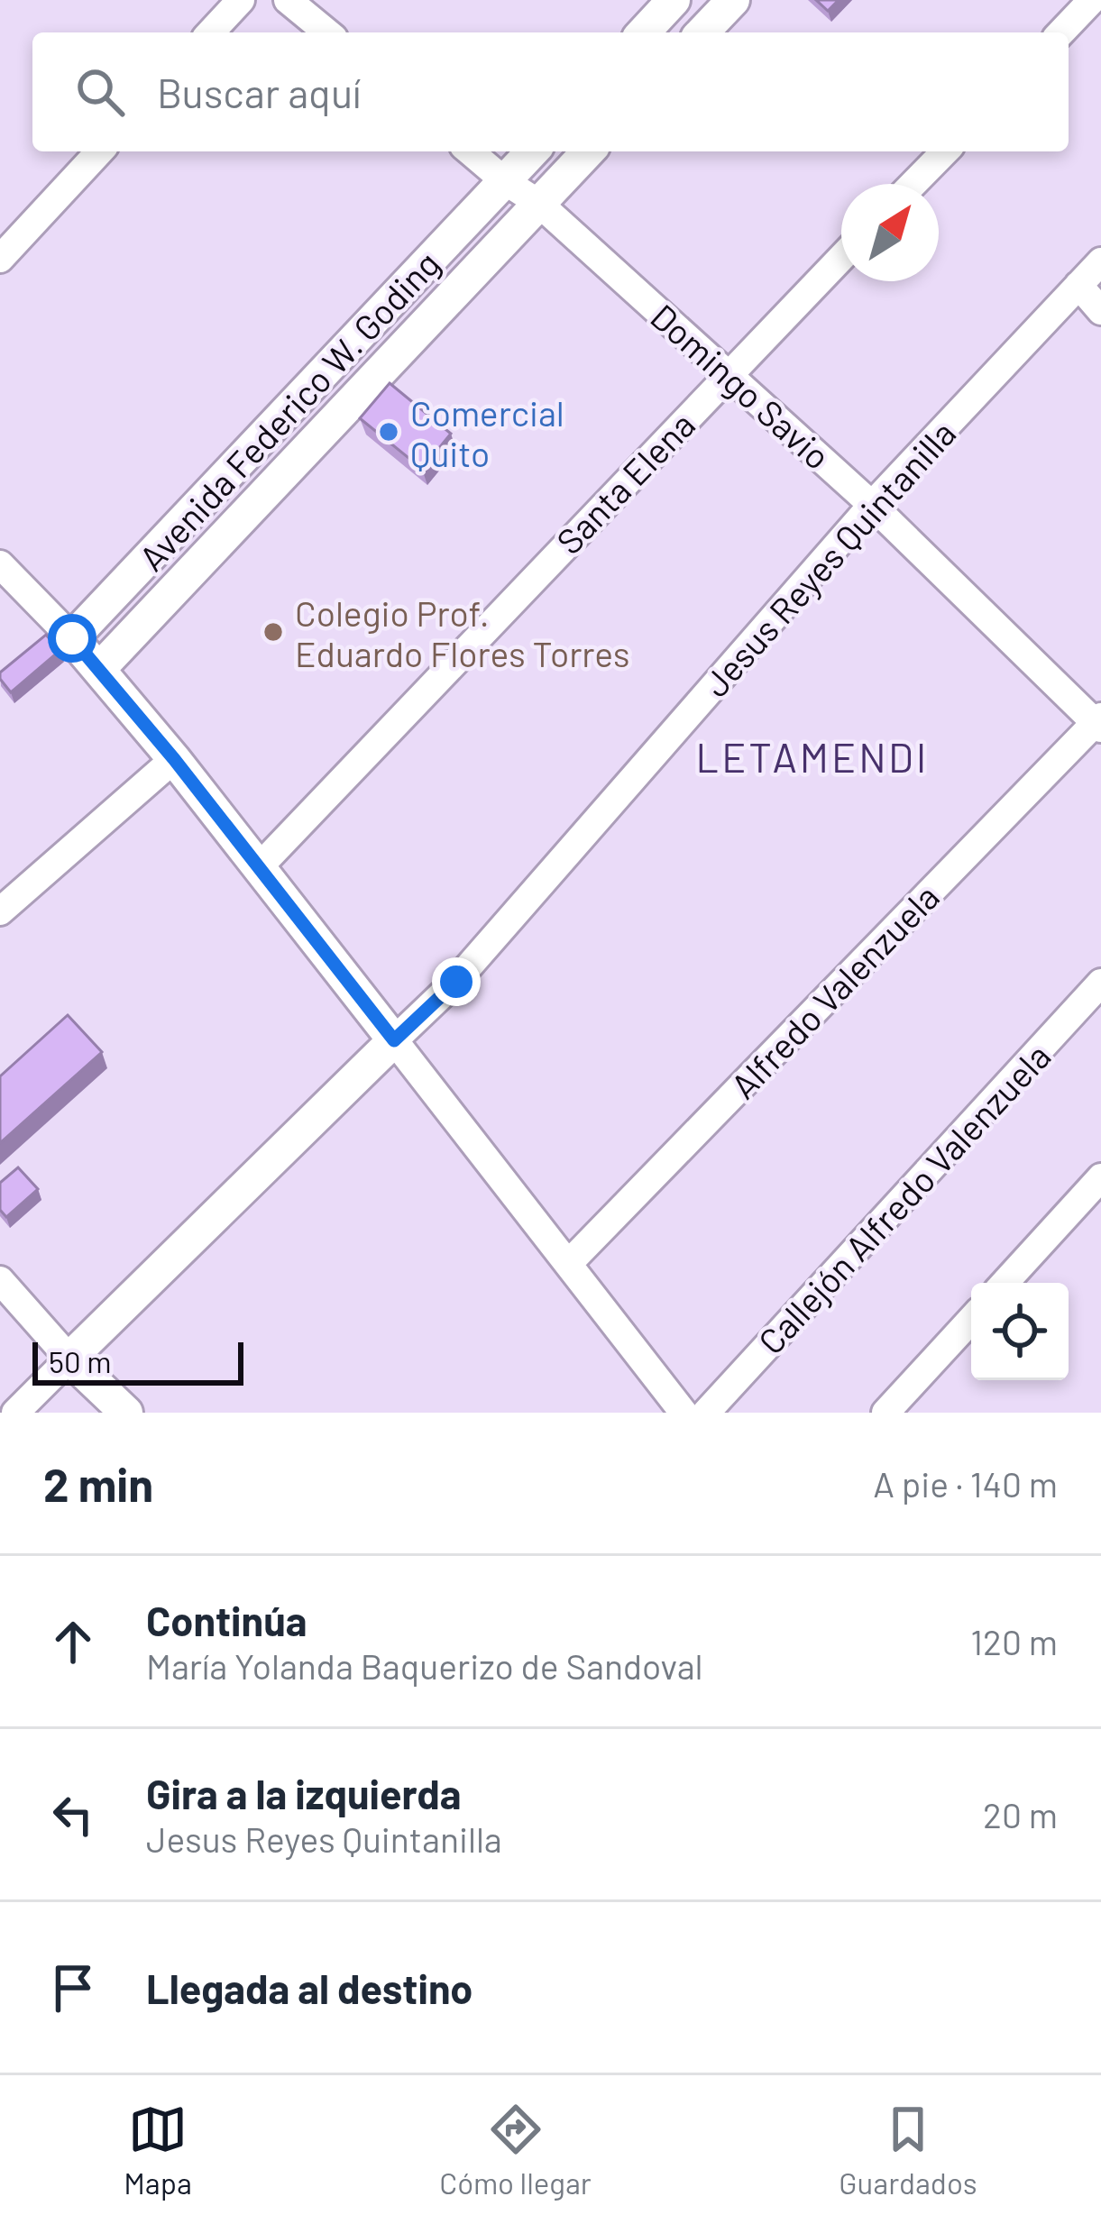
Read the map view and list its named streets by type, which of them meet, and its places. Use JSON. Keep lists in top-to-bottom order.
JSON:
{
  "streets": {
    "street": [
      "Domingo Savio",
      "Avenida Federico W. Goding",
      "Santa Elena",
      "Jesus Reyes Quintanilla",
      "Alfredo Valenzuela",
      "Callejón Alfredo Valenzuela"
    ]
  },
  "crossings": [
    ["Domingo Savio", "Avenida Federico W. Goding"],
    ["Domingo Savio", "Santa Elena"],
    ["Domingo Savio", "Jesus Reyes Quintanilla"],
    ["Domingo Savio", "Alfredo Valenzuela"]
  ],
  "districts": ["LETAMENDI"],
  "places": ["Comercial Quito", "Colegio Prof. Eduardo Flores Torres"],
  "scale_bar": "50 m",
  "north": "top right",
  "page": {
    "search": "Buscar aquí",
    "scale": "50 m",
    "heading": ["2 min", "A pie · 140 m"],
    "list": [
      ["Continúa", "María Yolanda Baquerizo de Sandoval", "120 m"],
      ["Gira a la izquierda", "Jesus Reyes Quintanilla", "20 m"],
      "Llegada al destino"
    ],
    "nav": ["Mapa", "Cómo llegar", "Guardados"]
  }
}
